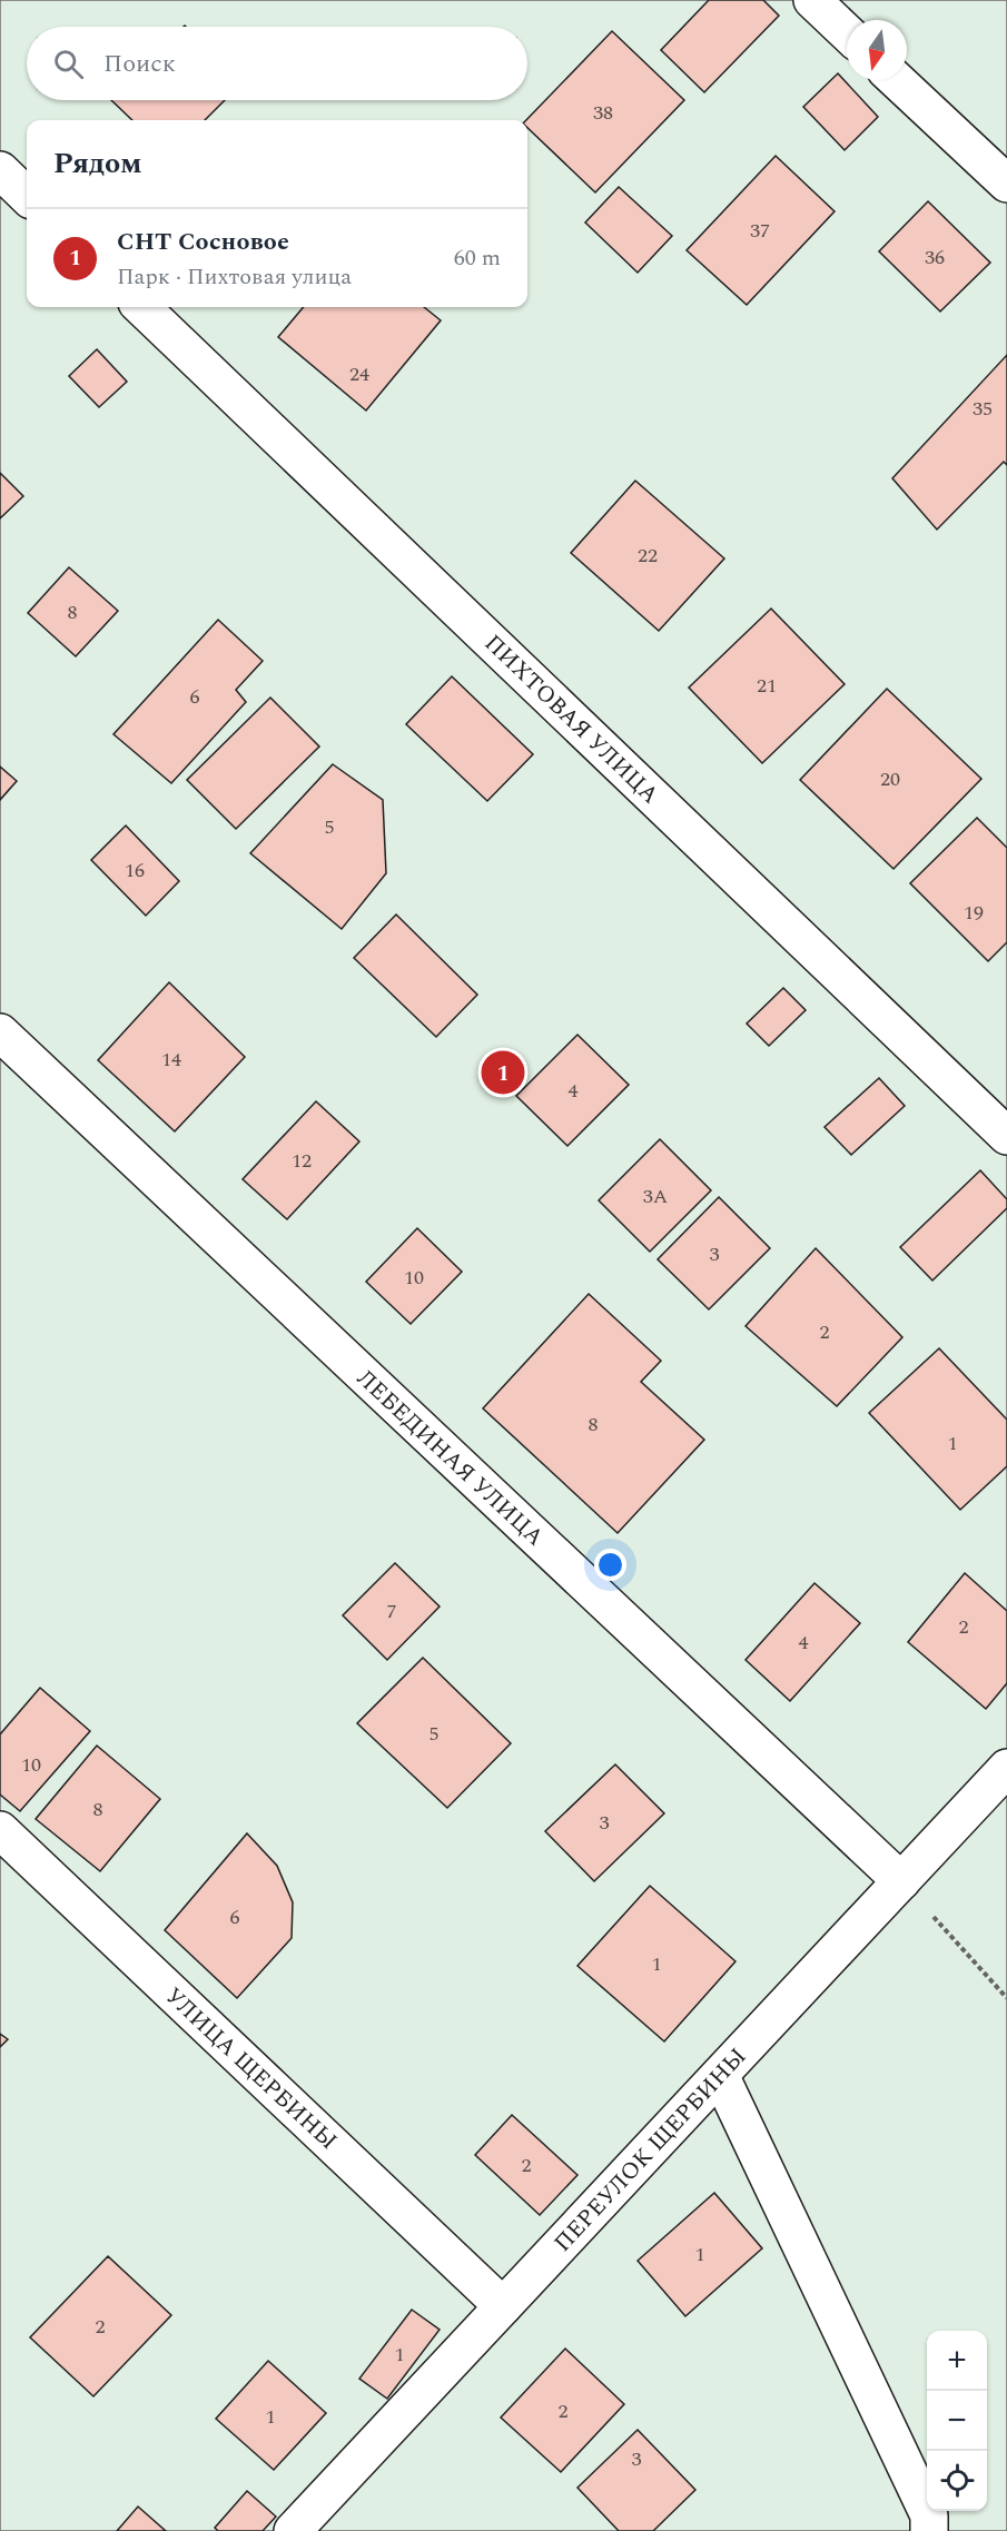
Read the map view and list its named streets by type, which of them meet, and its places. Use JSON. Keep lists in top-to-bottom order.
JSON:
{
  "streets": {
    "street": [
      "ПИХТОВАЯ УЛИЦА",
      "ЛЕБЕДИНАЯ УЛИЦА",
      "УЛИЦА ЩЕРБИНЫ",
      "ПЕРЕУЛОК ЩЕРБИНЫ"
    ]
  },
  "crossings": [
    ["ЛЕБЕДИНАЯ УЛИЦА", "ПЕРЕУЛОК ЩЕРБИНЫ"],
    ["УЛИЦА ЩЕРБИНЫ", "ПЕРЕУЛОК ЩЕРБИНЫ"]
  ],
  "house_numbers": [
    "38",
    "37",
    "36",
    "24",
    "35",
    "22",
    "8",
    "21",
    "6",
    "20",
    "5",
    "16",
    "19",
    "14",
    "4",
    "12",
    "3А",
    "3",
    "10",
    "2",
    "8",
    "1",
    "7",
    "2",
    "4",
    "5",
    "10",
    "8",
    "3",
    "6",
    "1",
    "2",
    "1",
    "2",
    "1",
    "2",
    "1",
    "3"
  ],
  "north": "bottom",
  "page": {
    "search": "Поиск",
    "heading": "Рядом",
    "list": [
      {
        "mark": "1",
        "name": "СНТ Сосновое",
        "note": "Парк · Пихтовая улица",
        "value": "60 m"
      }
    ],
    "pins": "1",
    "map_buttons": ["+", "−"]
  }
}
